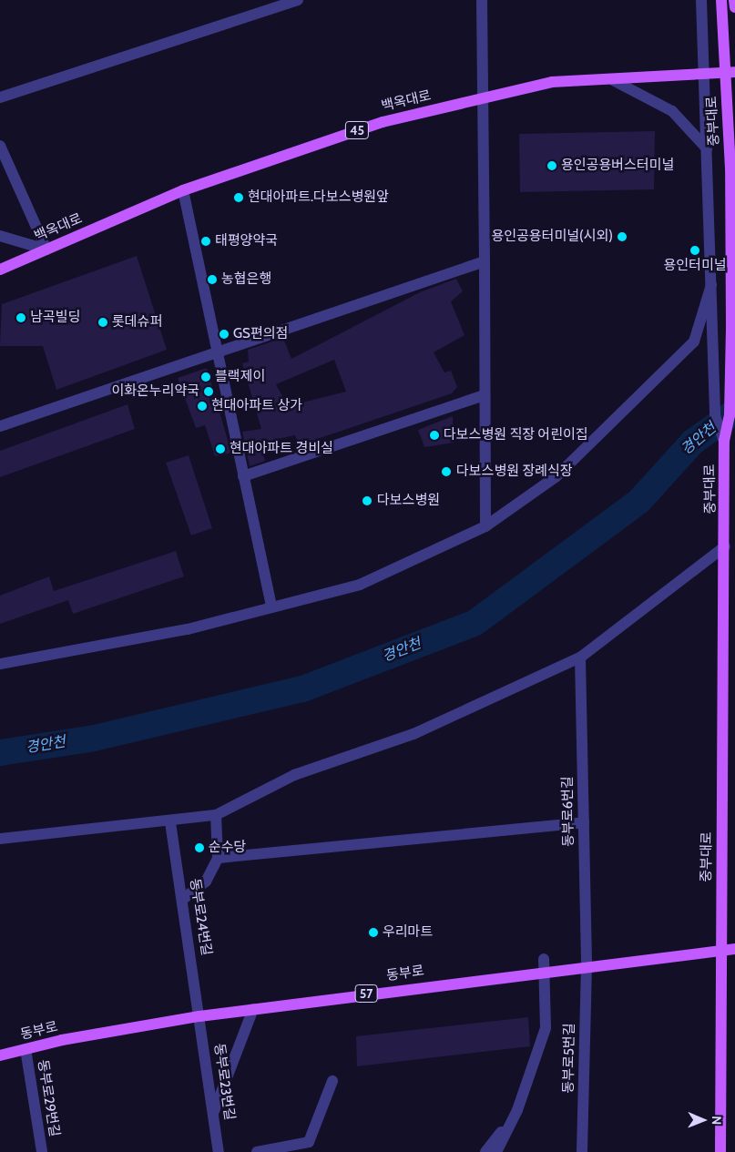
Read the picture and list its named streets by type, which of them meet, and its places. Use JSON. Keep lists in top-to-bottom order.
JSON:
{
  "streets": {
    "main road": [
      "백옥대로",
      "중부대로",
      "45",
      "동부로",
      "57"
    ],
    "street": [
      "동부로6번길",
      "동부로24번길",
      "동부로5번길",
      "동부로23번길",
      "동부로29번길"
    ]
  },
  "crossings": [
    ["중부대로", "동부로"],
    ["동부로6번길", "동부로"],
    ["동부로6번길", "동부로5번길"],
    ["동부로24번길", "동부로"],
    ["동부로24번길", "동부로23번길"],
    ["동부로", "동부로5번길"],
    ["동부로", "동부로23번길"],
    ["동부로", "동부로29번길"]
  ],
  "water": ["경안천"],
  "places": [
    "용인공용버스터미널",
    "현대아파트.다보스병원앞",
    "용인공용터미널(시외)",
    "태평양약국",
    "용인터미널",
    "농협은행",
    "남곡빌딩",
    "롯데슈퍼",
    "GS편의점",
    "블랙제이",
    "이화온누리약국",
    "현대아파트 상가",
    "다보스병원 직장 어린이집",
    "현대아파트 경비실",
    "다보스병원 장례식장",
    "다보스병원",
    "순수당",
    "우리마트"
  ],
  "north": "right"
}
